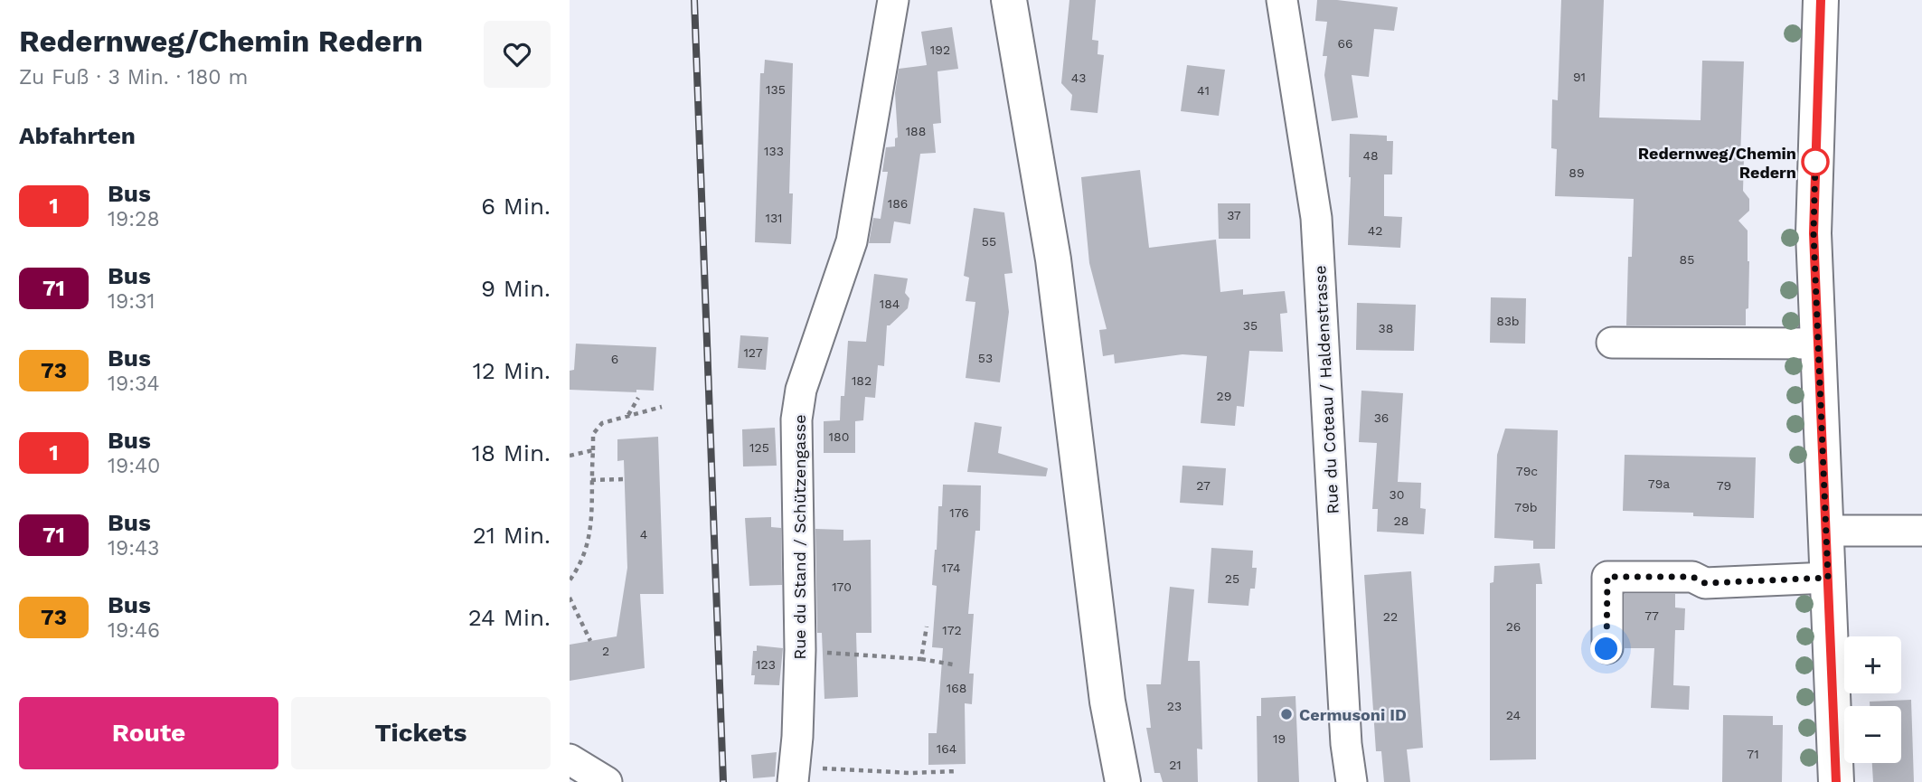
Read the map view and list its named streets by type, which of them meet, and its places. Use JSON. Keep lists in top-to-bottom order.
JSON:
{
  "streets": {
    "street": ["Rue du Coteau / Haldenstrasse", "Rue du Stand / Schützengasse"]
  },
  "places": ["Redernweg/Chemin Redern", "Cermusoni ID"],
  "lines": ["bus line 1"],
  "house_numbers": [
    "66",
    "192",
    "91",
    "43",
    "135",
    "41",
    "188",
    "133",
    "48",
    "89",
    "186",
    "37",
    "131",
    "42",
    "55",
    "85",
    "184",
    "83b",
    "35",
    "38",
    "127",
    "53",
    "6",
    "182",
    "29",
    "36",
    "180",
    "125",
    "79c",
    "79a",
    "27",
    "79",
    "30",
    "79b",
    "176",
    "28",
    "4",
    "174",
    "25",
    "170",
    "77",
    "22",
    "26",
    "172",
    "2",
    "123",
    "168",
    "23",
    "24",
    "19",
    "164",
    "71",
    "21"
  ],
  "page": {
    "heading": [
      ["Redernweg/Chemin Redern", "Zu Fuß · 3 Min. · 180 m"],
      "Abfahrten"
    ],
    "list": [
      {
        "mark": "1",
        "name": "Bus",
        "note": "19:28",
        "value": "6 Min."
      },
      {
        "mark": "71",
        "name": "Bus",
        "note": "19:31",
        "value": "9 Min."
      },
      {
        "mark": "73",
        "name": "Bus",
        "note": "19:34",
        "value": "12 Min."
      },
      {
        "mark": "1",
        "name": "Bus",
        "note": "19:40",
        "value": "18 Min."
      },
      {
        "mark": "71",
        "name": "Bus",
        "note": "19:43",
        "value": "21 Min."
      },
      {
        "mark": "73",
        "name": "Bus",
        "note": "19:46",
        "value": "24 Min."
      }
    ],
    "map_buttons": ["+", "−"],
    "buttons": ["Route", "Tickets"]
  }
}
